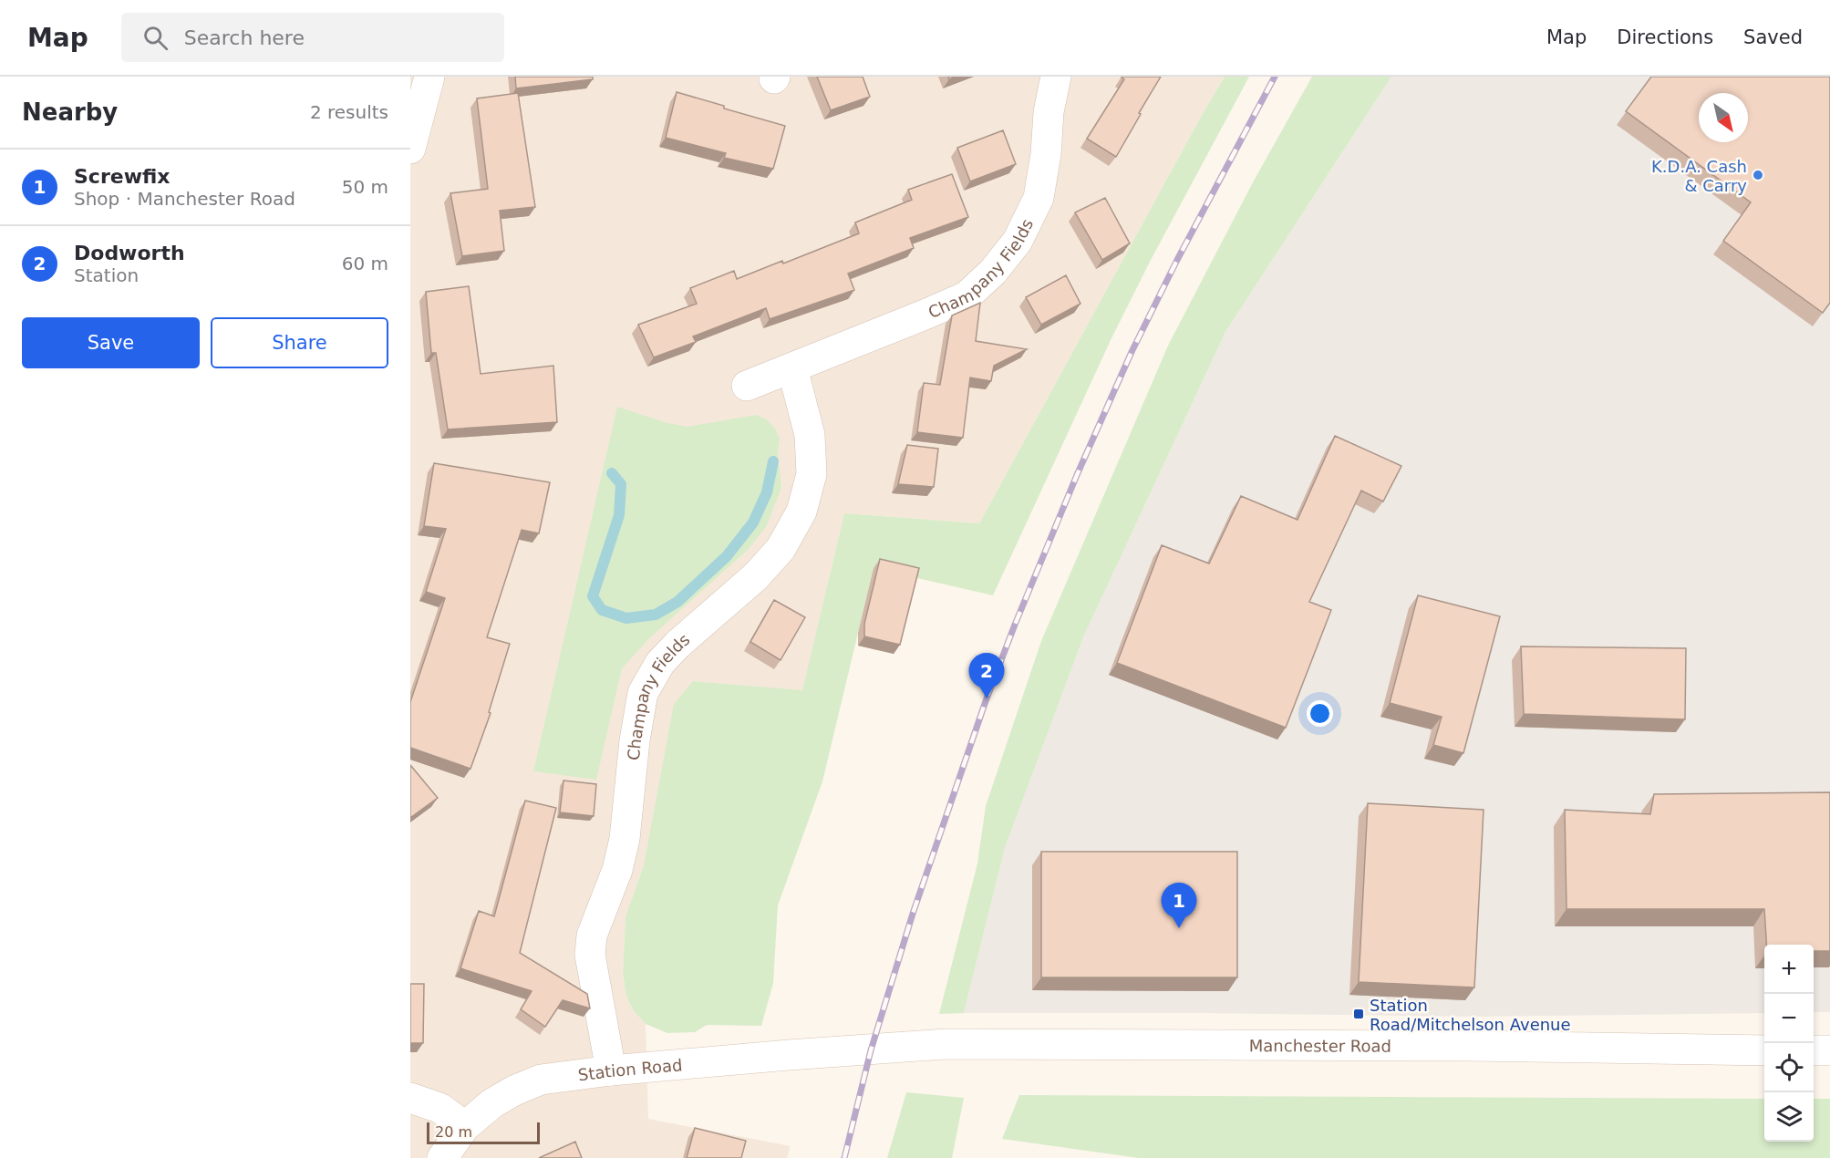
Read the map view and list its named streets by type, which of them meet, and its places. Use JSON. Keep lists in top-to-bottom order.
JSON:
{
  "streets": {
    "main road": ["Champany Fields", "Manchester Road", "Station Road"]
  },
  "crossings": [
    ["Champany Fields", "Station Road"],
    ["Manchester Road", "Station Road"]
  ],
  "places": {
    "other": ["K.D.A. Cash & Carry"],
    "transit": ["Station Road/Mitchelson Avenue"]
  },
  "scale_bar": "20 m",
  "north": "bottom right",
  "page": {
    "header": "Map",
    "search": "Search here",
    "nav": ["Map", "Directions", "Saved"],
    "heading": ["Nearby", "2 results"],
    "list": [
      {
        "mark": "1",
        "name": "Screwfix",
        "note": "Shop · Manchester Road",
        "value": "50 m"
      },
      {
        "mark": "2",
        "name": "Dodworth",
        "note": "Station",
        "value": "60 m"
      }
    ],
    "buttons": ["Save", "Share"],
    "pins": ["2", "1"],
    "map_buttons": ["+", "−"],
    "scale": "20 m"
  }
}
